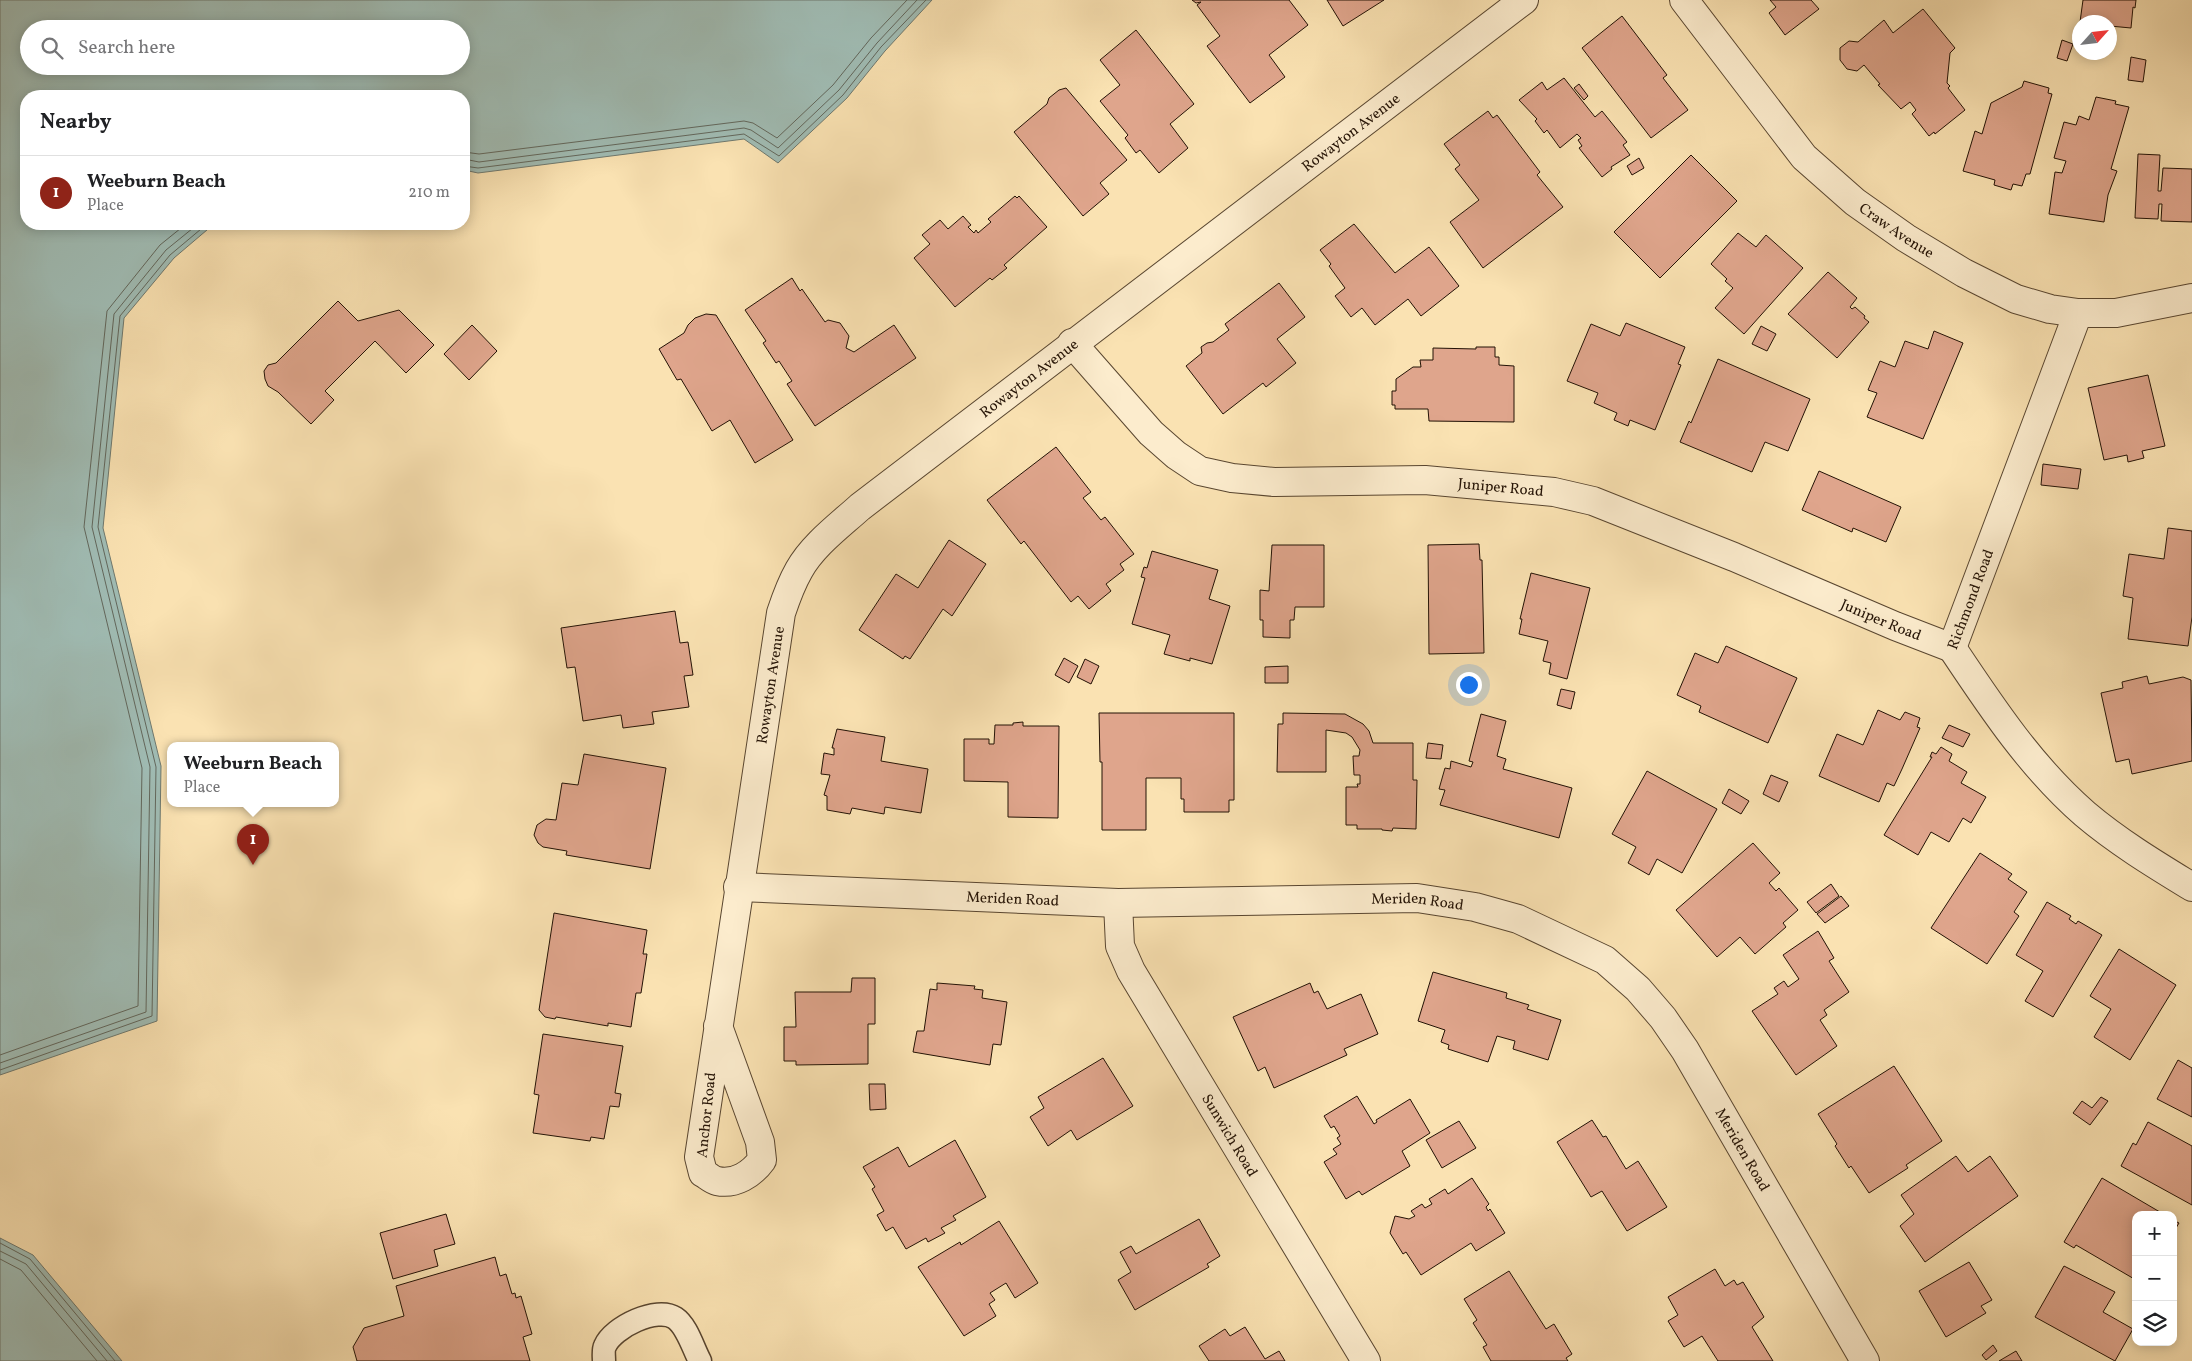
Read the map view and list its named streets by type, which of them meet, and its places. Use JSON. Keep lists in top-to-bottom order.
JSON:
{
  "streets": {
    "street": [
      "Rowayton Avenue",
      "Craw Avenue",
      "Juniper Road",
      "Richmond Road",
      "Meriden Road",
      "Anchor Road",
      "Sunwich Road"
    ]
  },
  "crossings": [
    ["Rowayton Avenue", "Juniper Road"],
    ["Rowayton Avenue", "Meriden Road"],
    ["Rowayton Avenue", "Anchor Road"],
    ["Craw Avenue", "Richmond Road"],
    ["Juniper Road", "Richmond Road"],
    ["Meriden Road", "Anchor Road"],
    ["Meriden Road", "Sunwich Road"]
  ],
  "north": "top right",
  "page": {
    "search": "Search here",
    "heading": "Nearby",
    "list": [
      {
        "mark": "1",
        "name": "Weeburn Beach",
        "note": "Place",
        "value": "210 m"
      }
    ],
    "popup": ["Weeburn Beach", "Place"],
    "pins": "1",
    "map_buttons": ["+", "−"]
  }
}
